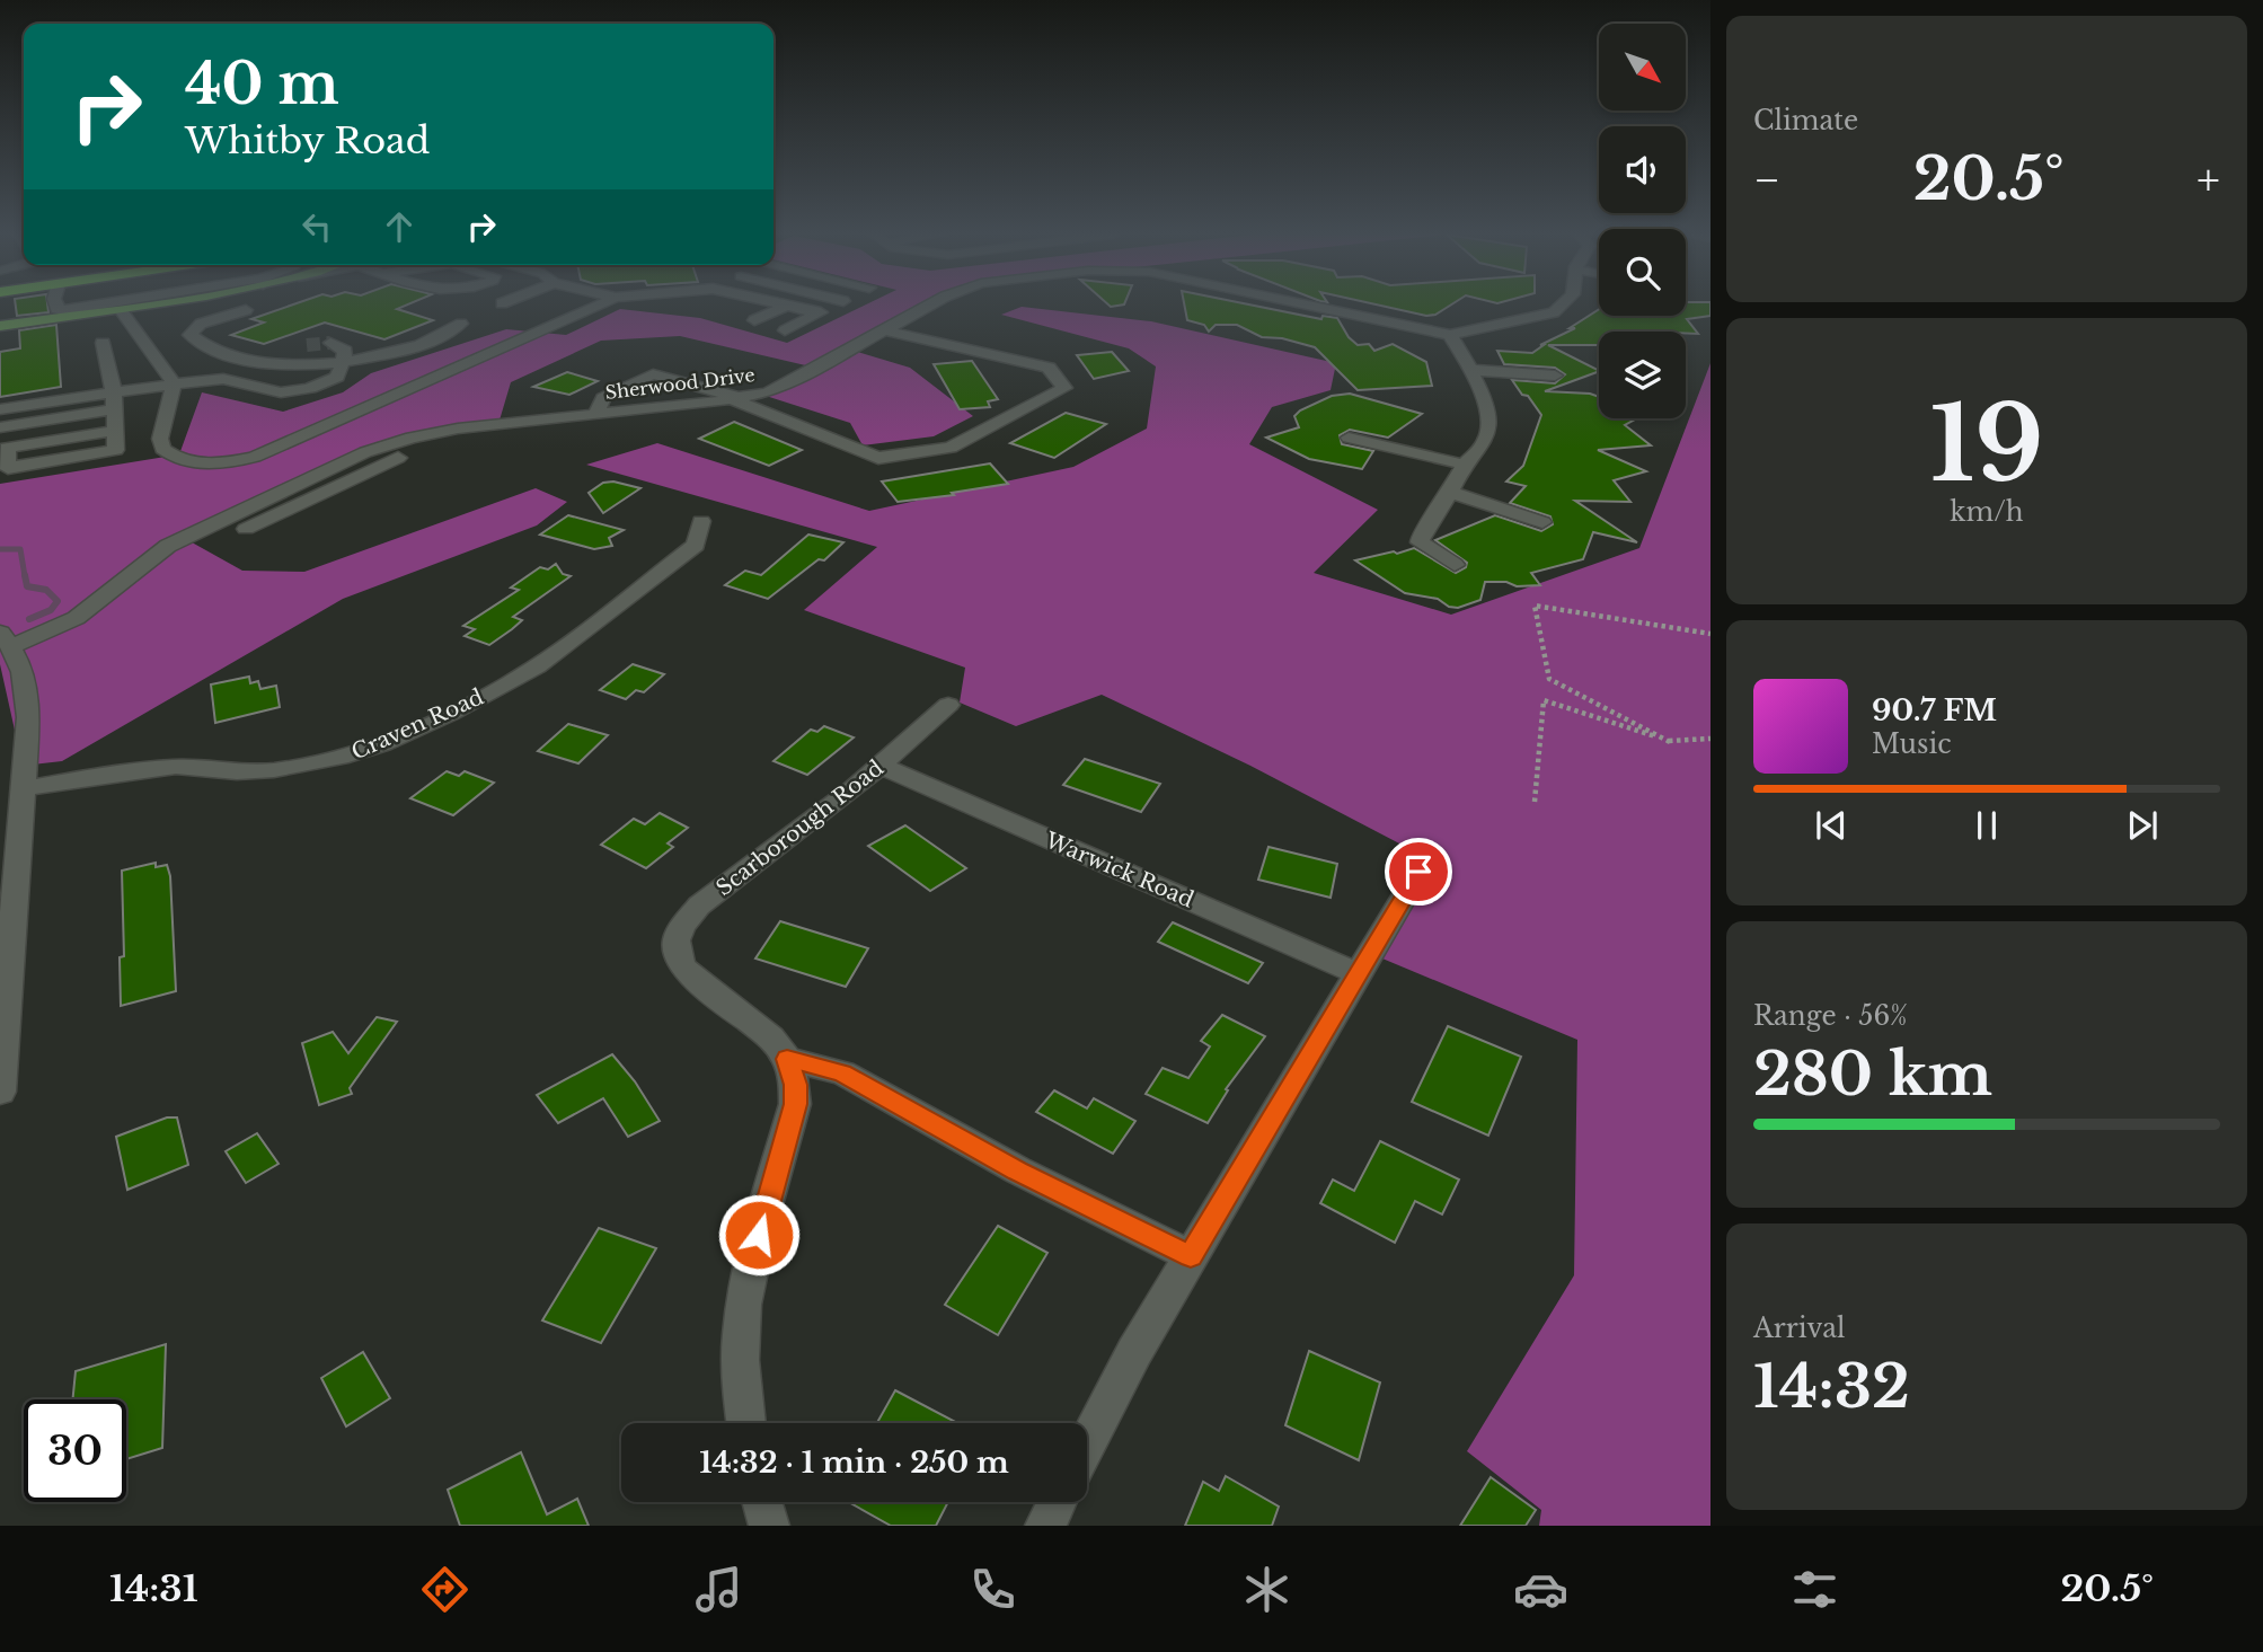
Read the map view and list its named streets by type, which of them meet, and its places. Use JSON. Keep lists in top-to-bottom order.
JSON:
{
  "streets": {
    "street": [
      "Sherwood Drive",
      "Craven Road",
      "Scarborough Road",
      "Warwick Road"
    ]
  },
  "crossings": [
    ["Scarborough Road", "Warwick Road"]
  ],
  "north": "bottom right",
  "page": {
    "tile": [
      "Climate",
      ["19", "km/h"],
      ["Range · 56%", "280 km"],
      ["Arrival", "14:32"]
    ],
    "turn": ["40 m", "Whitby Road"],
    "heat": ["−", "20.5°", "+"],
    "song": ["90.7 FM", "Music"],
    "limit": "30",
    "trip": "14:32 · 1 min · 250 m",
    "tabs": ["14:31", "20.5°"]
  }
}
